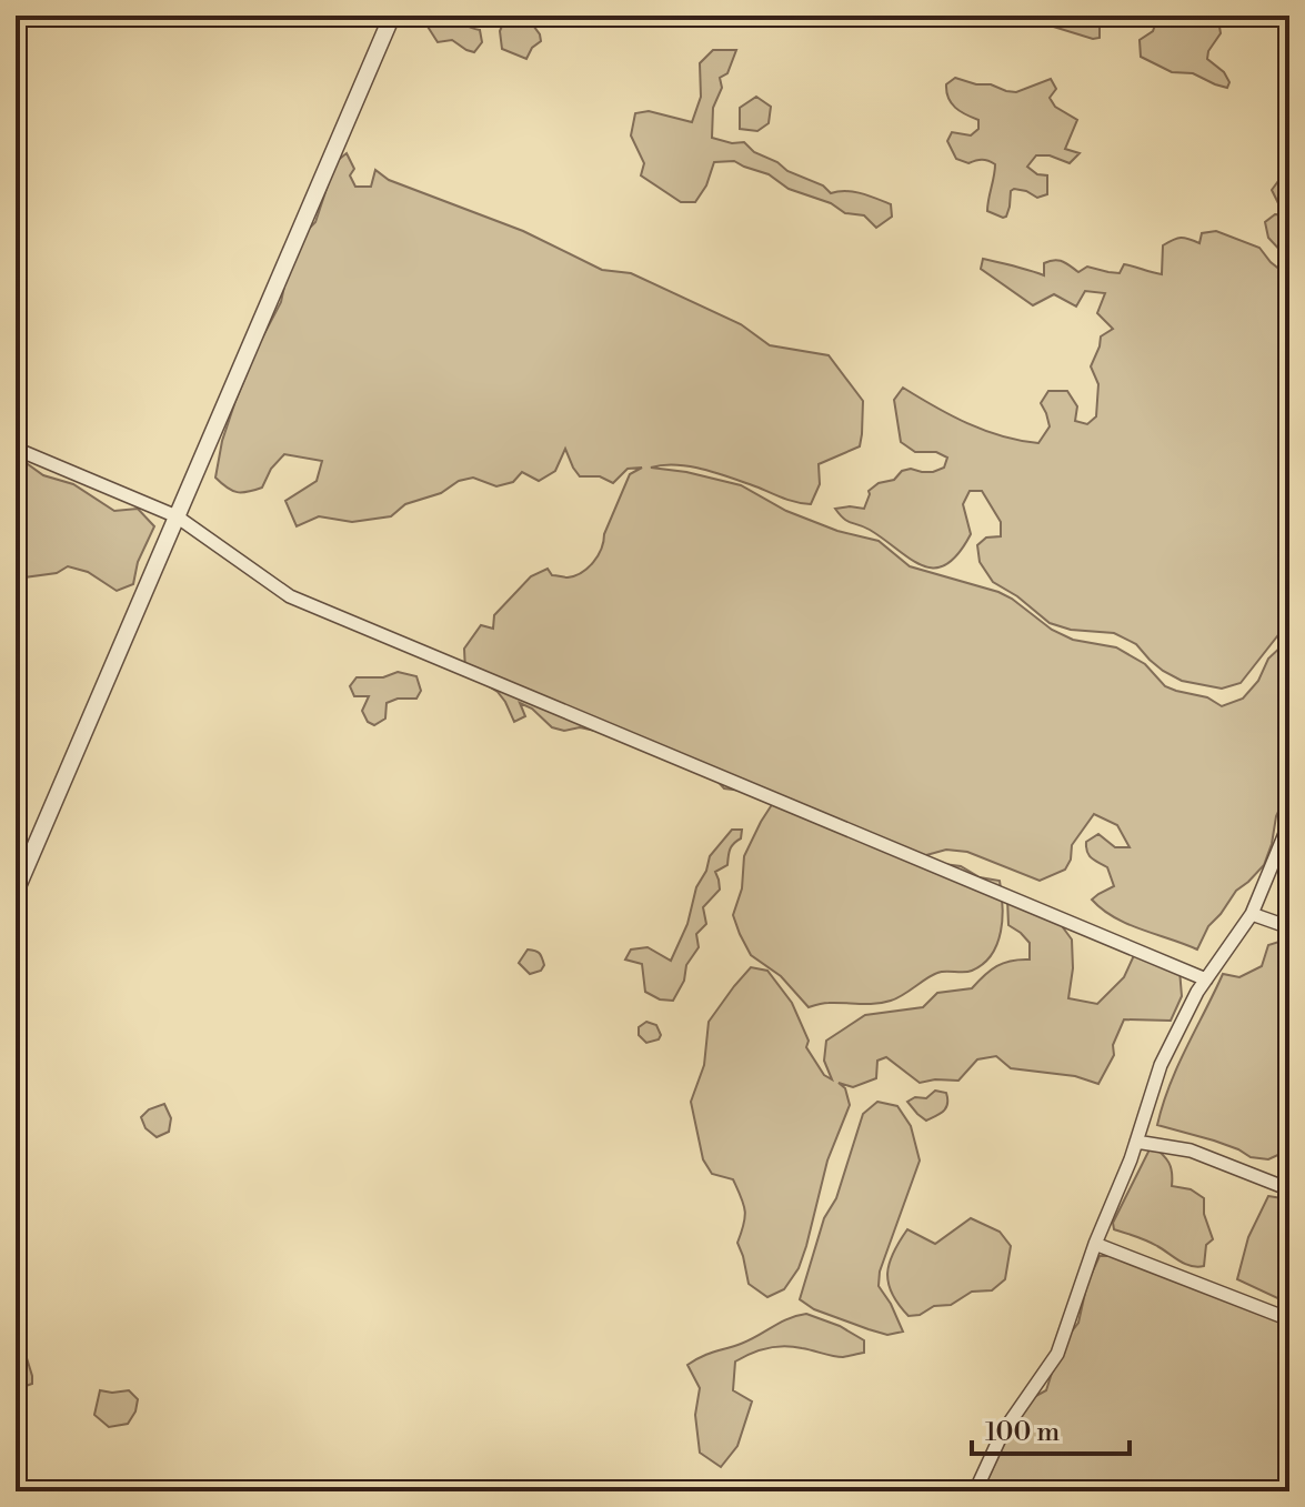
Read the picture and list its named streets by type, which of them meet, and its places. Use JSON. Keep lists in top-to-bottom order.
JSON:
{
  "scale_bar": "100 m"
}
